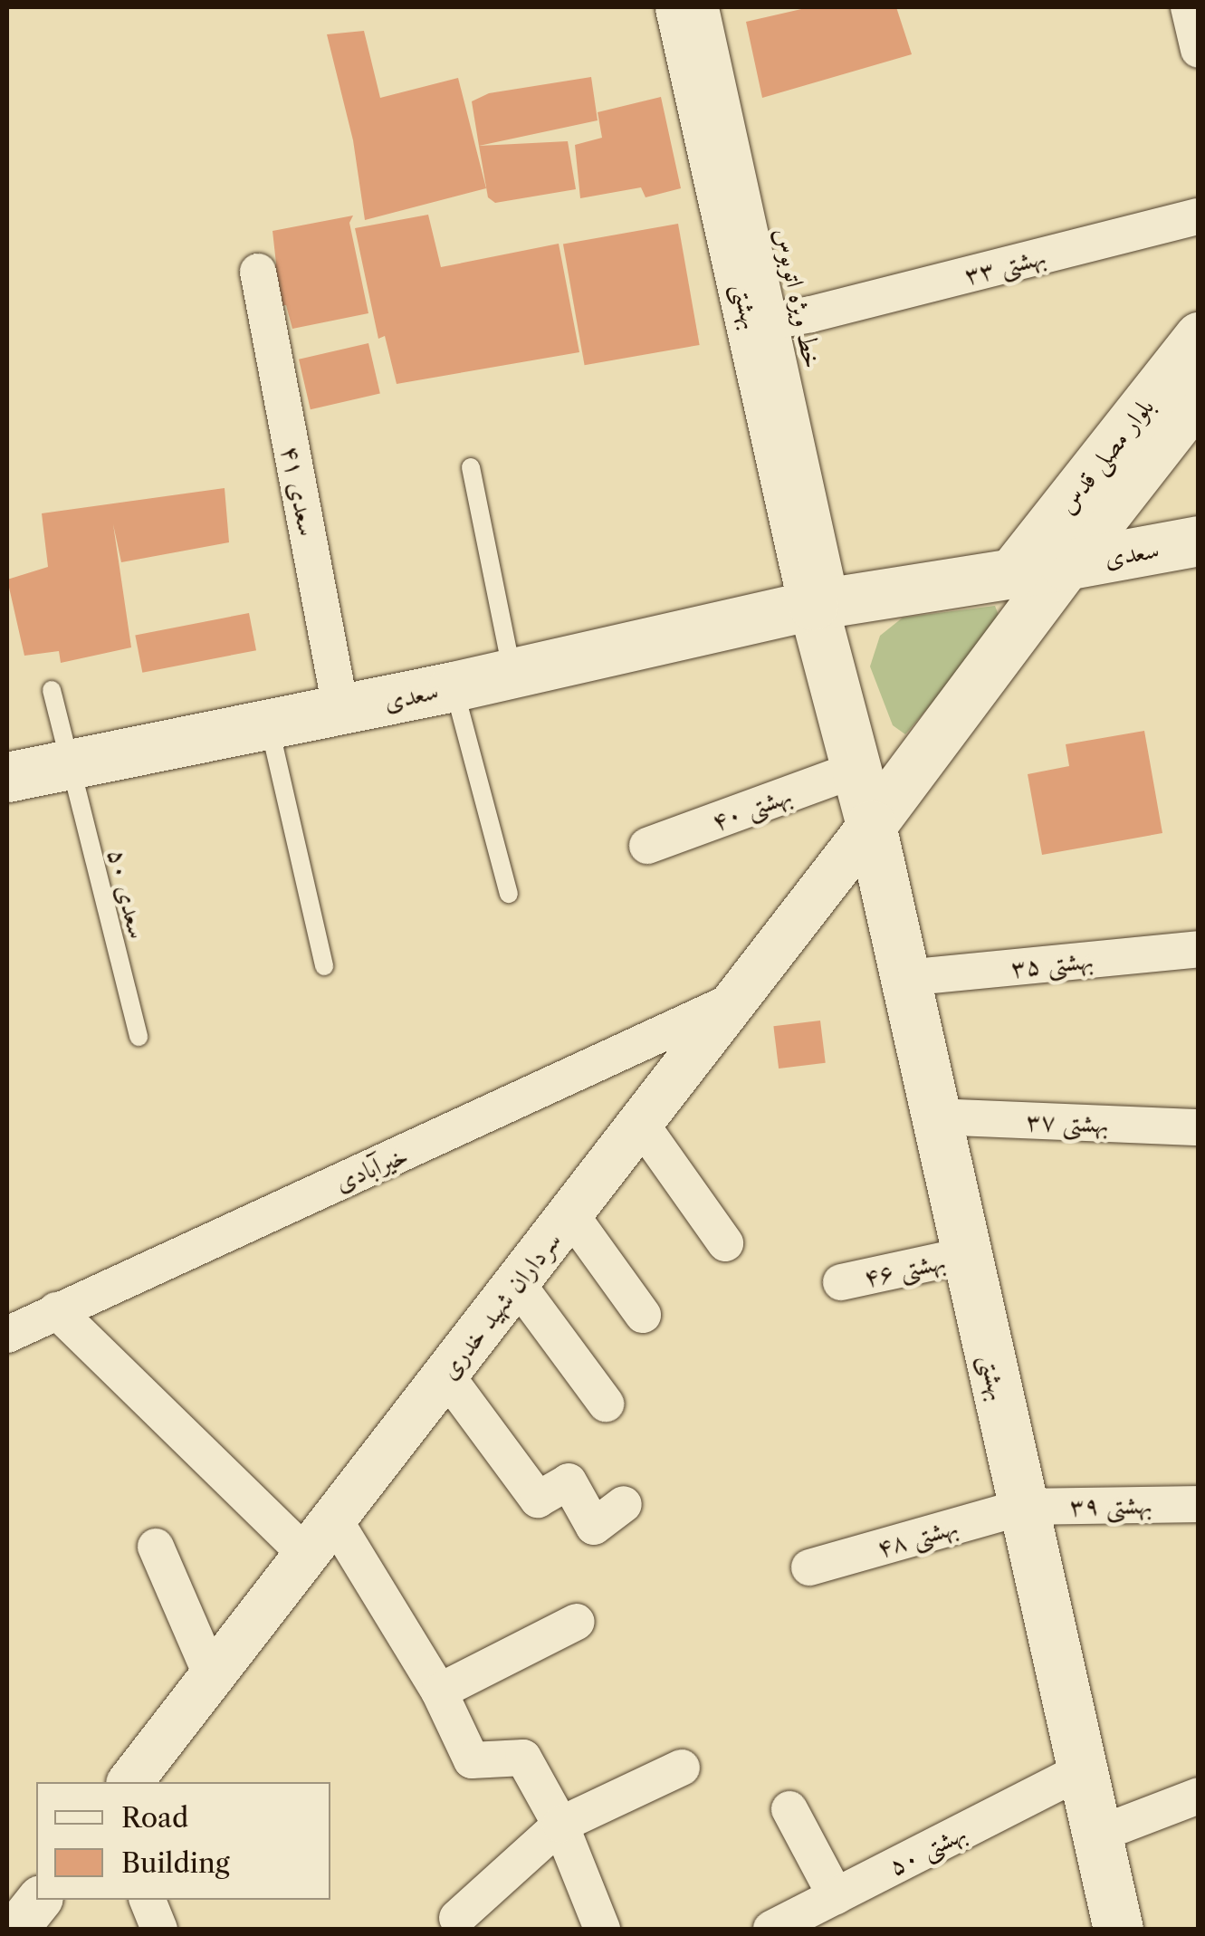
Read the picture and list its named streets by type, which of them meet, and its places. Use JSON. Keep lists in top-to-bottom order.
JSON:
{
  "streets": {
    "main road": ["بهشتی", "بلوار مصلی قدس", "سعدی"],
    "street": [
      "بهشتی ۳۳",
      "سعدی ۴۱",
      "بهشتی ۴۰",
      "بهشتی ۳۵",
      "بهشتی ۳۷",
      "خیرآبادی",
      "بهشتی ۴۶",
      "سرداران شهید خدری",
      "بهشتی ۳۹",
      "بهشتی ۴۸",
      "بهشتی ۵۰"
    ],
    "lane": ["خط ویژه اتوبوس", "سعدی ۵۰"]
  },
  "crossings": [
    ["بهشتی ۳۳", "خط ویژه اتوبوس"],
    ["بهشتی ۳۳", "بهشتی"],
    ["خط ویژه اتوبوس", "بهشتی"],
    ["بهشتی", "بلوار مصلی قدس"],
    ["بهشتی", "سعدی"],
    ["بهشتی", "بهشتی ۴۰"],
    ["بهشتی", "بهشتی ۳۵"],
    ["بهشتی", "بهشتی ۳۷"],
    ["بهشتی", "بهشتی ۴۶"],
    ["بهشتی", "سرداران شهید خدری"],
    ["بهشتی", "بهشتی ۳۹"],
    ["بهشتی", "بهشتی ۴۸"],
    ["بهشتی", "بهشتی ۵۰"],
    ["بلوار مصلی قدس", "سعدی"],
    ["بلوار مصلی قدس", "سرداران شهید خدری"],
    ["سعدی ۴۱", "سعدی"],
    ["سعدی", "سعدی ۵۰"],
    ["خیرآبادی", "سرداران شهید خدری"],
    ["بهشتی ۳۹", "بهشتی ۴۸"]
  ],
  "legend": ["Road", "Building"]
}
